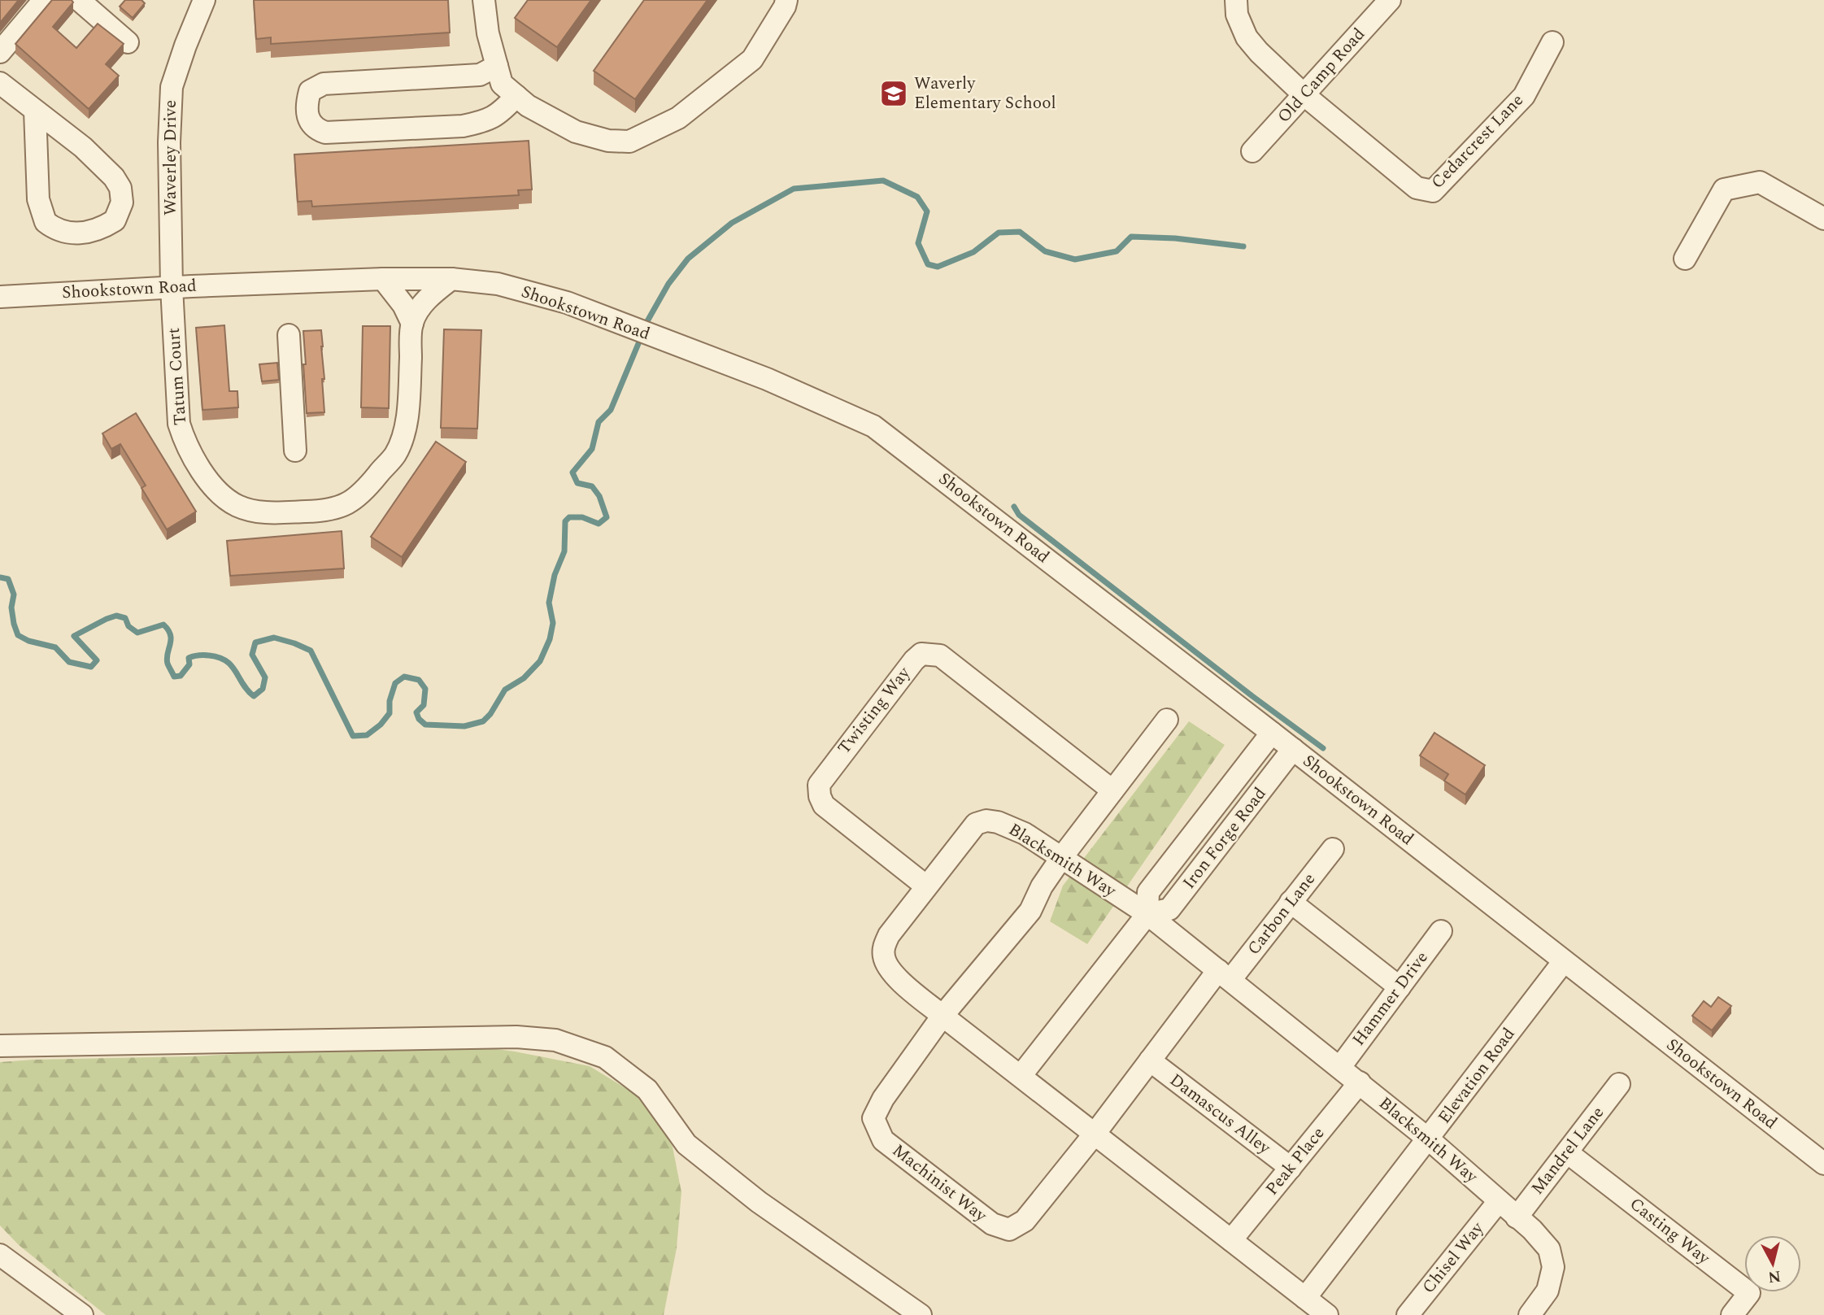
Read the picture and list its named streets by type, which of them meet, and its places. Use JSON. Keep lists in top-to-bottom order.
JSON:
{
  "streets": {
    "street": [
      "Old Camp Road",
      "Cedarcrest Lane",
      "Waverley Drive",
      "Shookstown Road",
      "Tatum Court",
      "Twisting Way",
      "Iron Forge Road",
      "Blacksmith Way",
      "Carbon Lane",
      "Hammer Drive",
      "Elevation Road",
      "Damascus Alley",
      "Mandrel Lane",
      "Peak Place",
      "Machinist Way",
      "Casting Way",
      "Chisel Way"
    ]
  },
  "crossings": [
    ["Old Camp Road", "Cedarcrest Lane"],
    ["Waverley Drive", "Shookstown Road"],
    ["Waverley Drive", "Tatum Court"],
    ["Shookstown Road", "Tatum Court"],
    ["Shookstown Road", "Iron Forge Road"],
    ["Shookstown Road", "Elevation Road"],
    ["Twisting Way", "Blacksmith Way"],
    ["Twisting Way", "Machinist Way"],
    ["Iron Forge Road", "Blacksmith Way"],
    ["Blacksmith Way", "Carbon Lane"],
    ["Blacksmith Way", "Hammer Drive"],
    ["Blacksmith Way", "Elevation Road"],
    ["Blacksmith Way", "Mandrel Lane"],
    ["Blacksmith Way", "Peak Place"],
    ["Blacksmith Way", "Machinist Way"],
    ["Blacksmith Way", "Chisel Way"],
    ["Carbon Lane", "Machinist Way"],
    ["Damascus Alley", "Peak Place"],
    ["Damascus Alley", "Machinist Way"],
    ["Mandrel Lane", "Casting Way"]
  ],
  "places": {
    "school or university": ["Waverly Elementary School"]
  },
  "north": "bottom"
}
